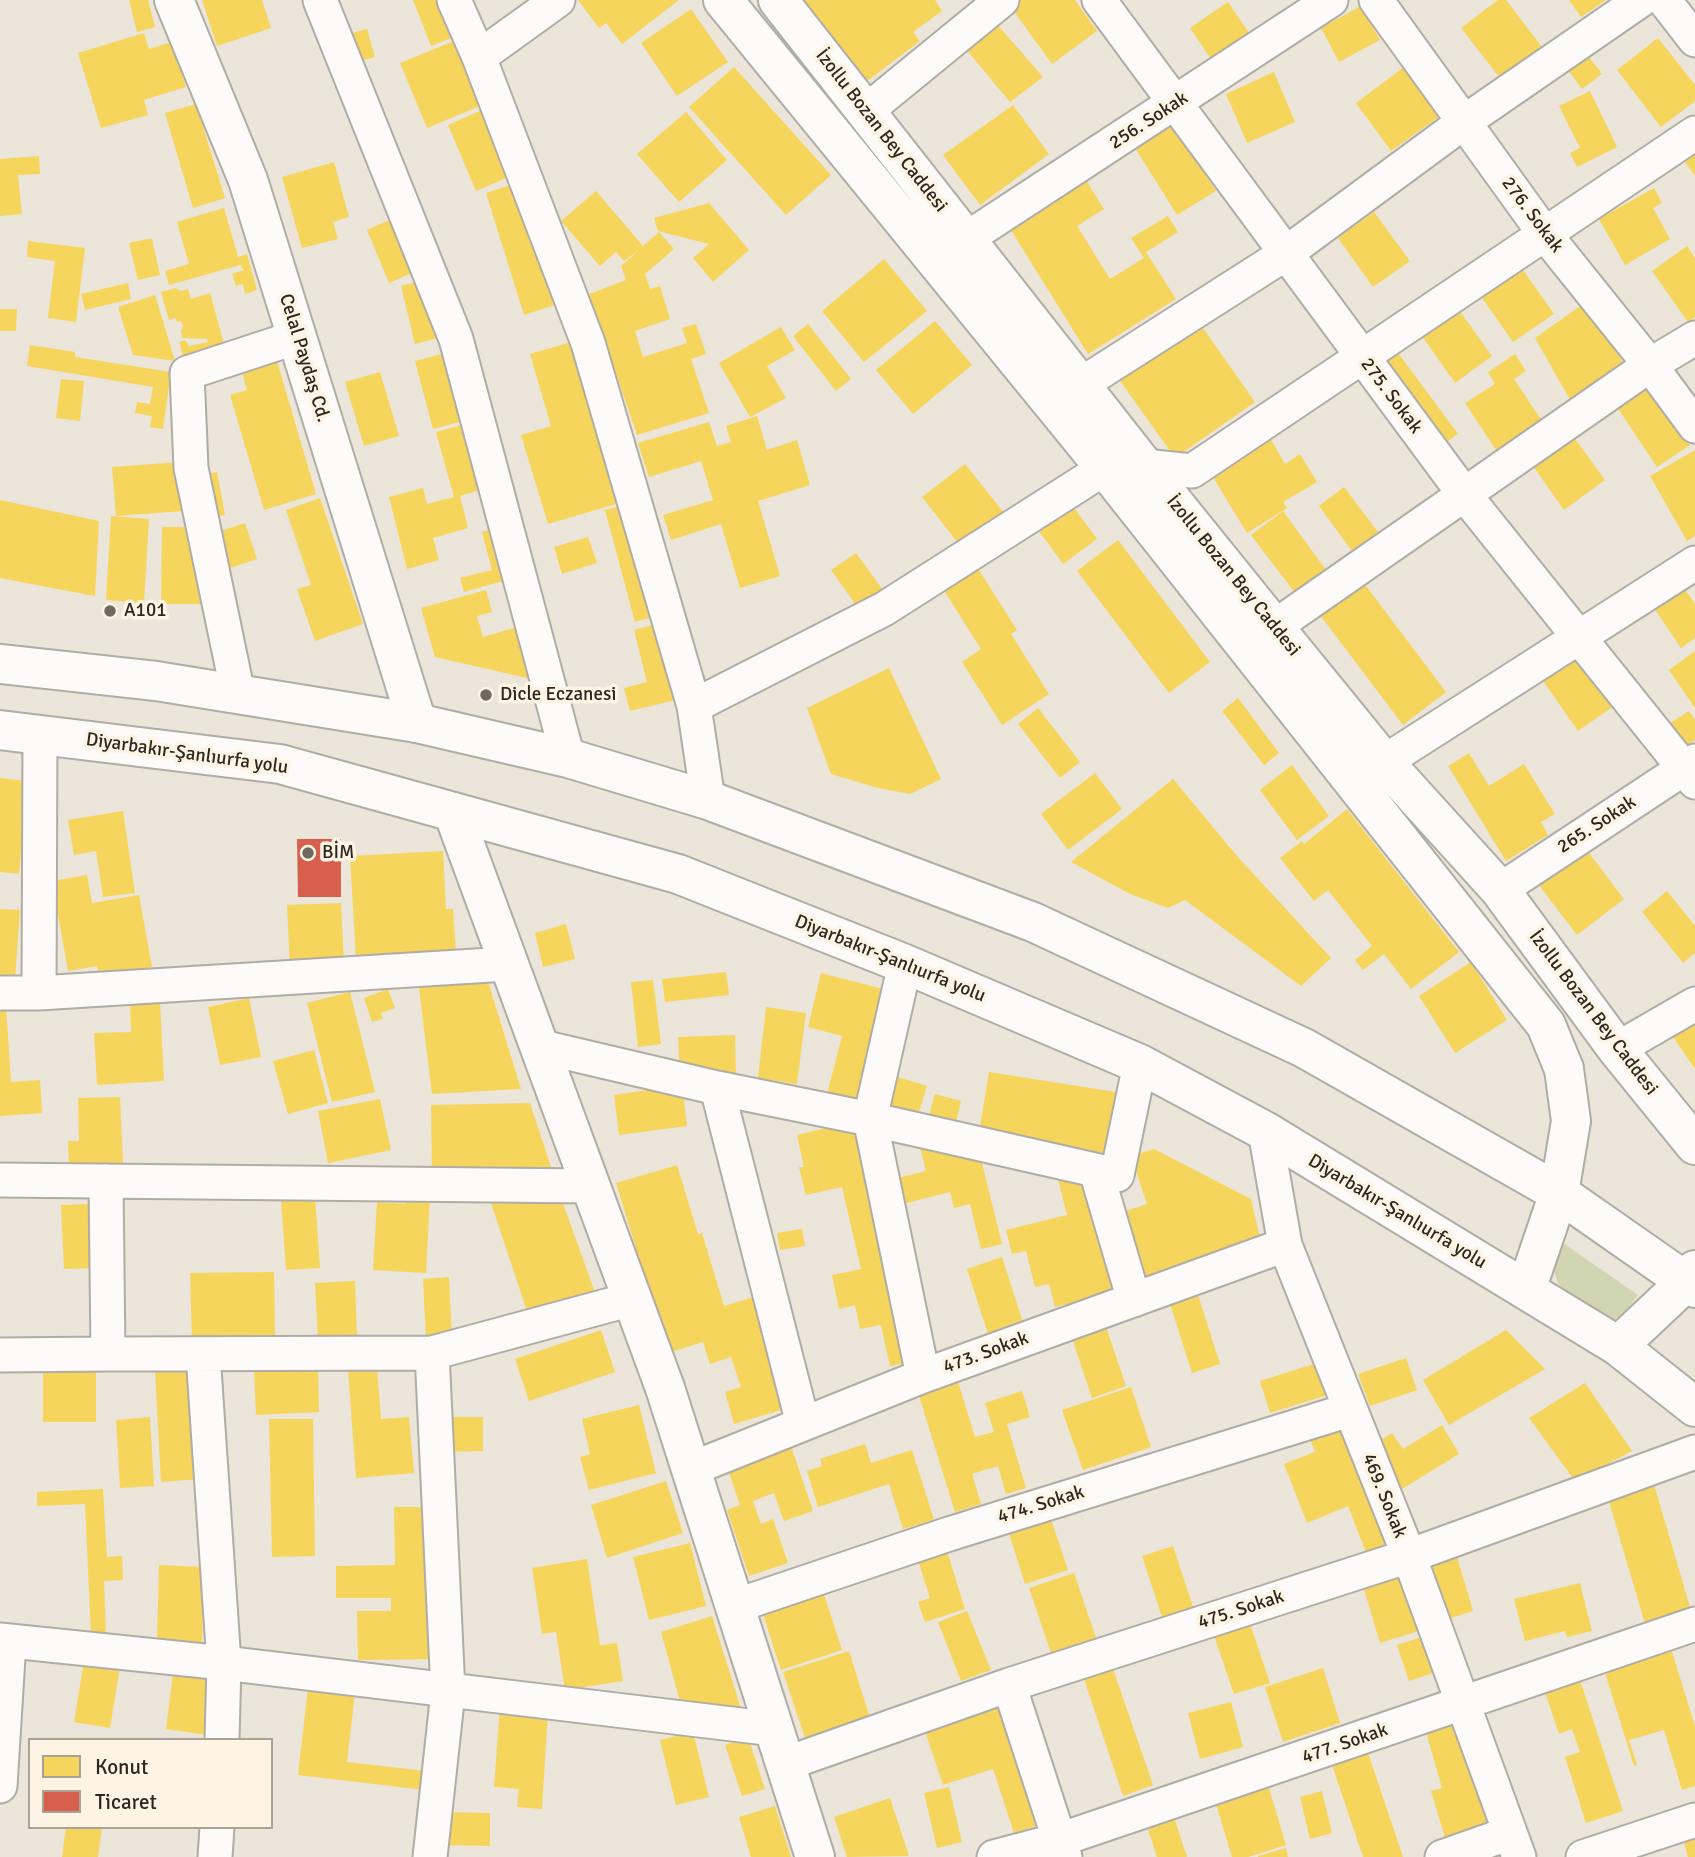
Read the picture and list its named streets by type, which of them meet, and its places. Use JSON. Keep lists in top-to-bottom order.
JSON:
{
  "streets": {
    "main road": ["İzollu Bozan Bey Caddesi", "Celal Paydaş Cd.", "Diyarbakır-Şanlıurfa yolu"],
    "street": [
      "256. Sokak",
      "276. Sokak",
      "275. Sokak",
      "265. Sokak",
      "473. Sokak",
      "469. Sokak",
      "474. Sokak",
      "475. Sokak",
      "477. Sokak"
    ]
  },
  "crossings": [
    ["256. Sokak", "İzollu Bozan Bey Caddesi"],
    ["256. Sokak", "275. Sokak"],
    ["İzollu Bozan Bey Caddesi", "Diyarbakır-Şanlıurfa yolu"],
    ["İzollu Bozan Bey Caddesi", "265. Sokak"],
    ["275. Sokak", "265. Sokak"],
    ["Diyarbakır-Şanlıurfa yolu", "469. Sokak"],
    ["473. Sokak", "469. Sokak"],
    ["469. Sokak", "474. Sokak"],
    ["469. Sokak", "475. Sokak"],
    ["469. Sokak", "477. Sokak"]
  ],
  "places": ["A101", "Dicle Eczanesi", "BİM"],
  "legend": ["Konut", "Ticaret"]
}
